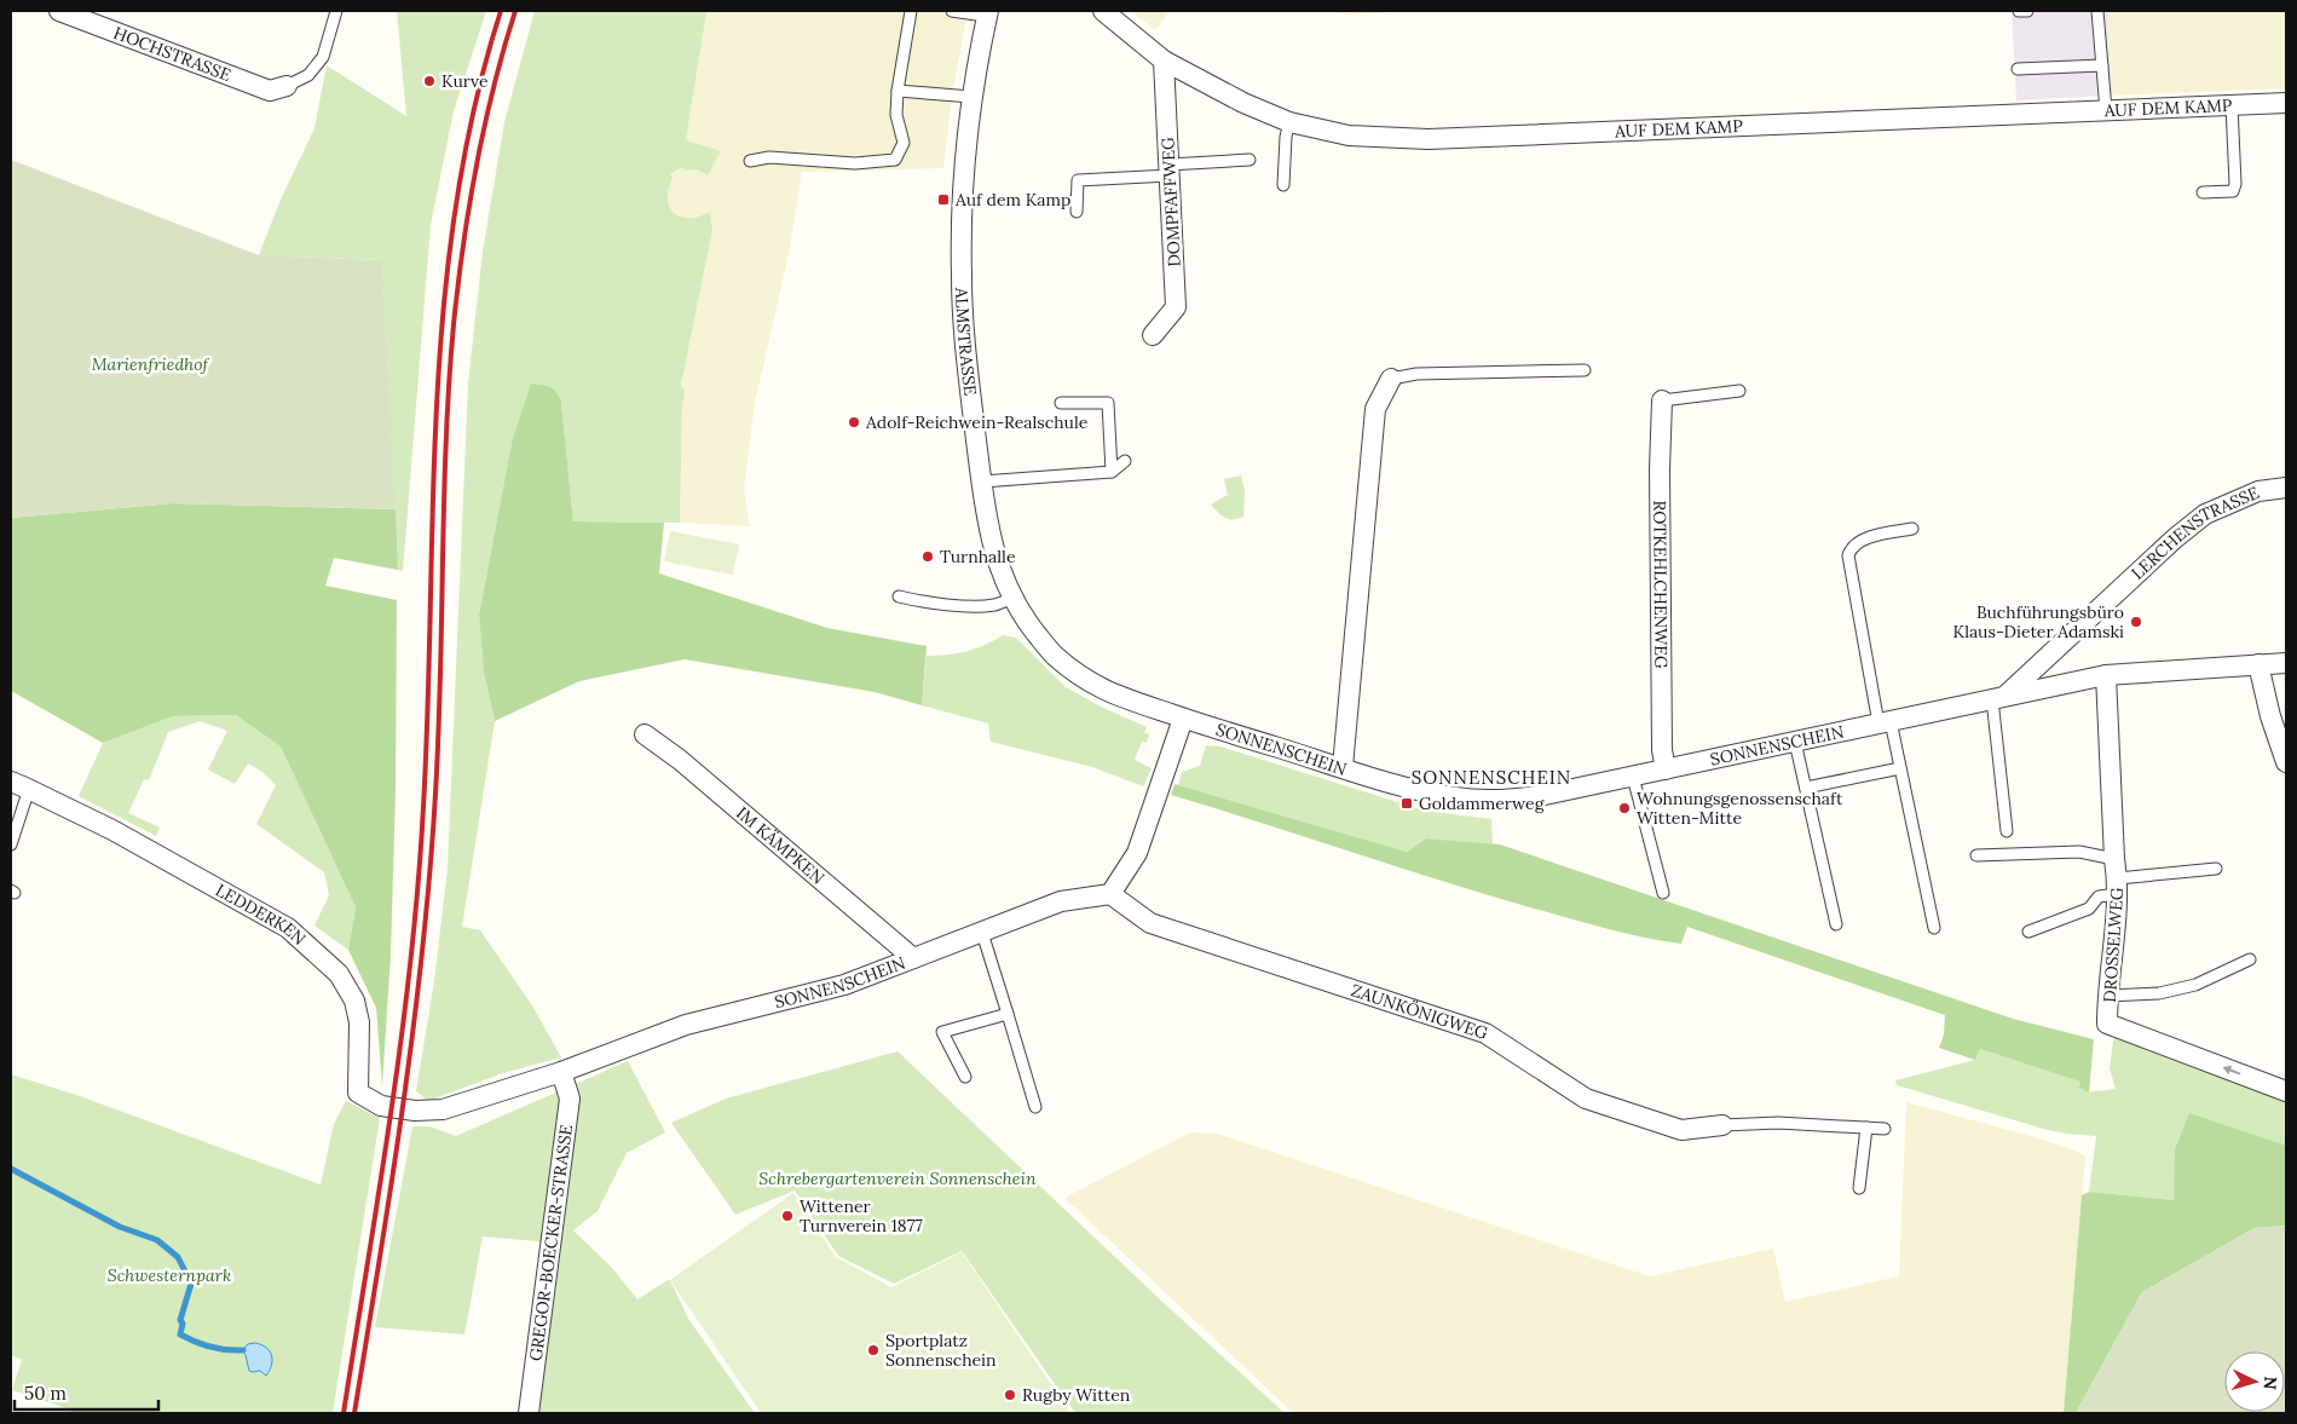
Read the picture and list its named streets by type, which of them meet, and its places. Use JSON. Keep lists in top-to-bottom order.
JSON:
{
  "streets": {
    "street": [
      "HOCHSTRASSE",
      "AUF DEM KAMP",
      "DOMPFAFFWEG",
      "ALMSTRASSE",
      "LERCHENSTRASSE",
      "ROTKEHLCHENWEG",
      "SONNENSCHEIN",
      "IM KÄMPKEN",
      "LEDDERKEN",
      "DROSSELWEG",
      "ZAUNKÖNIGWEG",
      "GREGOR-BOECKER-STRASSE"
    ]
  },
  "crossings": [
    ["AUF DEM KAMP", "DOMPFAFFWEG"],
    ["ALMSTRASSE", "SONNENSCHEIN"],
    ["LERCHENSTRASSE", "SONNENSCHEIN"],
    ["ROTKEHLCHENWEG", "SONNENSCHEIN"],
    ["SONNENSCHEIN", "IM KÄMPKEN"],
    ["SONNENSCHEIN", "LEDDERKEN"],
    ["SONNENSCHEIN", "DROSSELWEG"],
    ["SONNENSCHEIN", "ZAUNKÖNIGWEG"],
    ["SONNENSCHEIN", "GREGOR-BOECKER-STRASSE"]
  ],
  "one_way": ["DROSSELWEG"],
  "districts": ["SONNENSCHEIN"],
  "parks": ["Marienfriedhof", "Schrebergartenverein Sonnenschein", "Schwesternpark"],
  "places": {
    "other": [
      "Kurve",
      "Adolf-Reichwein-Realschule",
      "Turnhalle",
      "Buchführungsbüro Klaus-Dieter Adamski",
      "Wohnungsgenossenschaft Witten-Mitte",
      "Wittener Turnverein 1877",
      "Sportplatz Sonnenschein",
      "Rugby Witten"
    ],
    "transit": ["Auf dem Kamp", "Goldammerweg"]
  },
  "scale_bar": "50 m",
  "north": "right"
}
